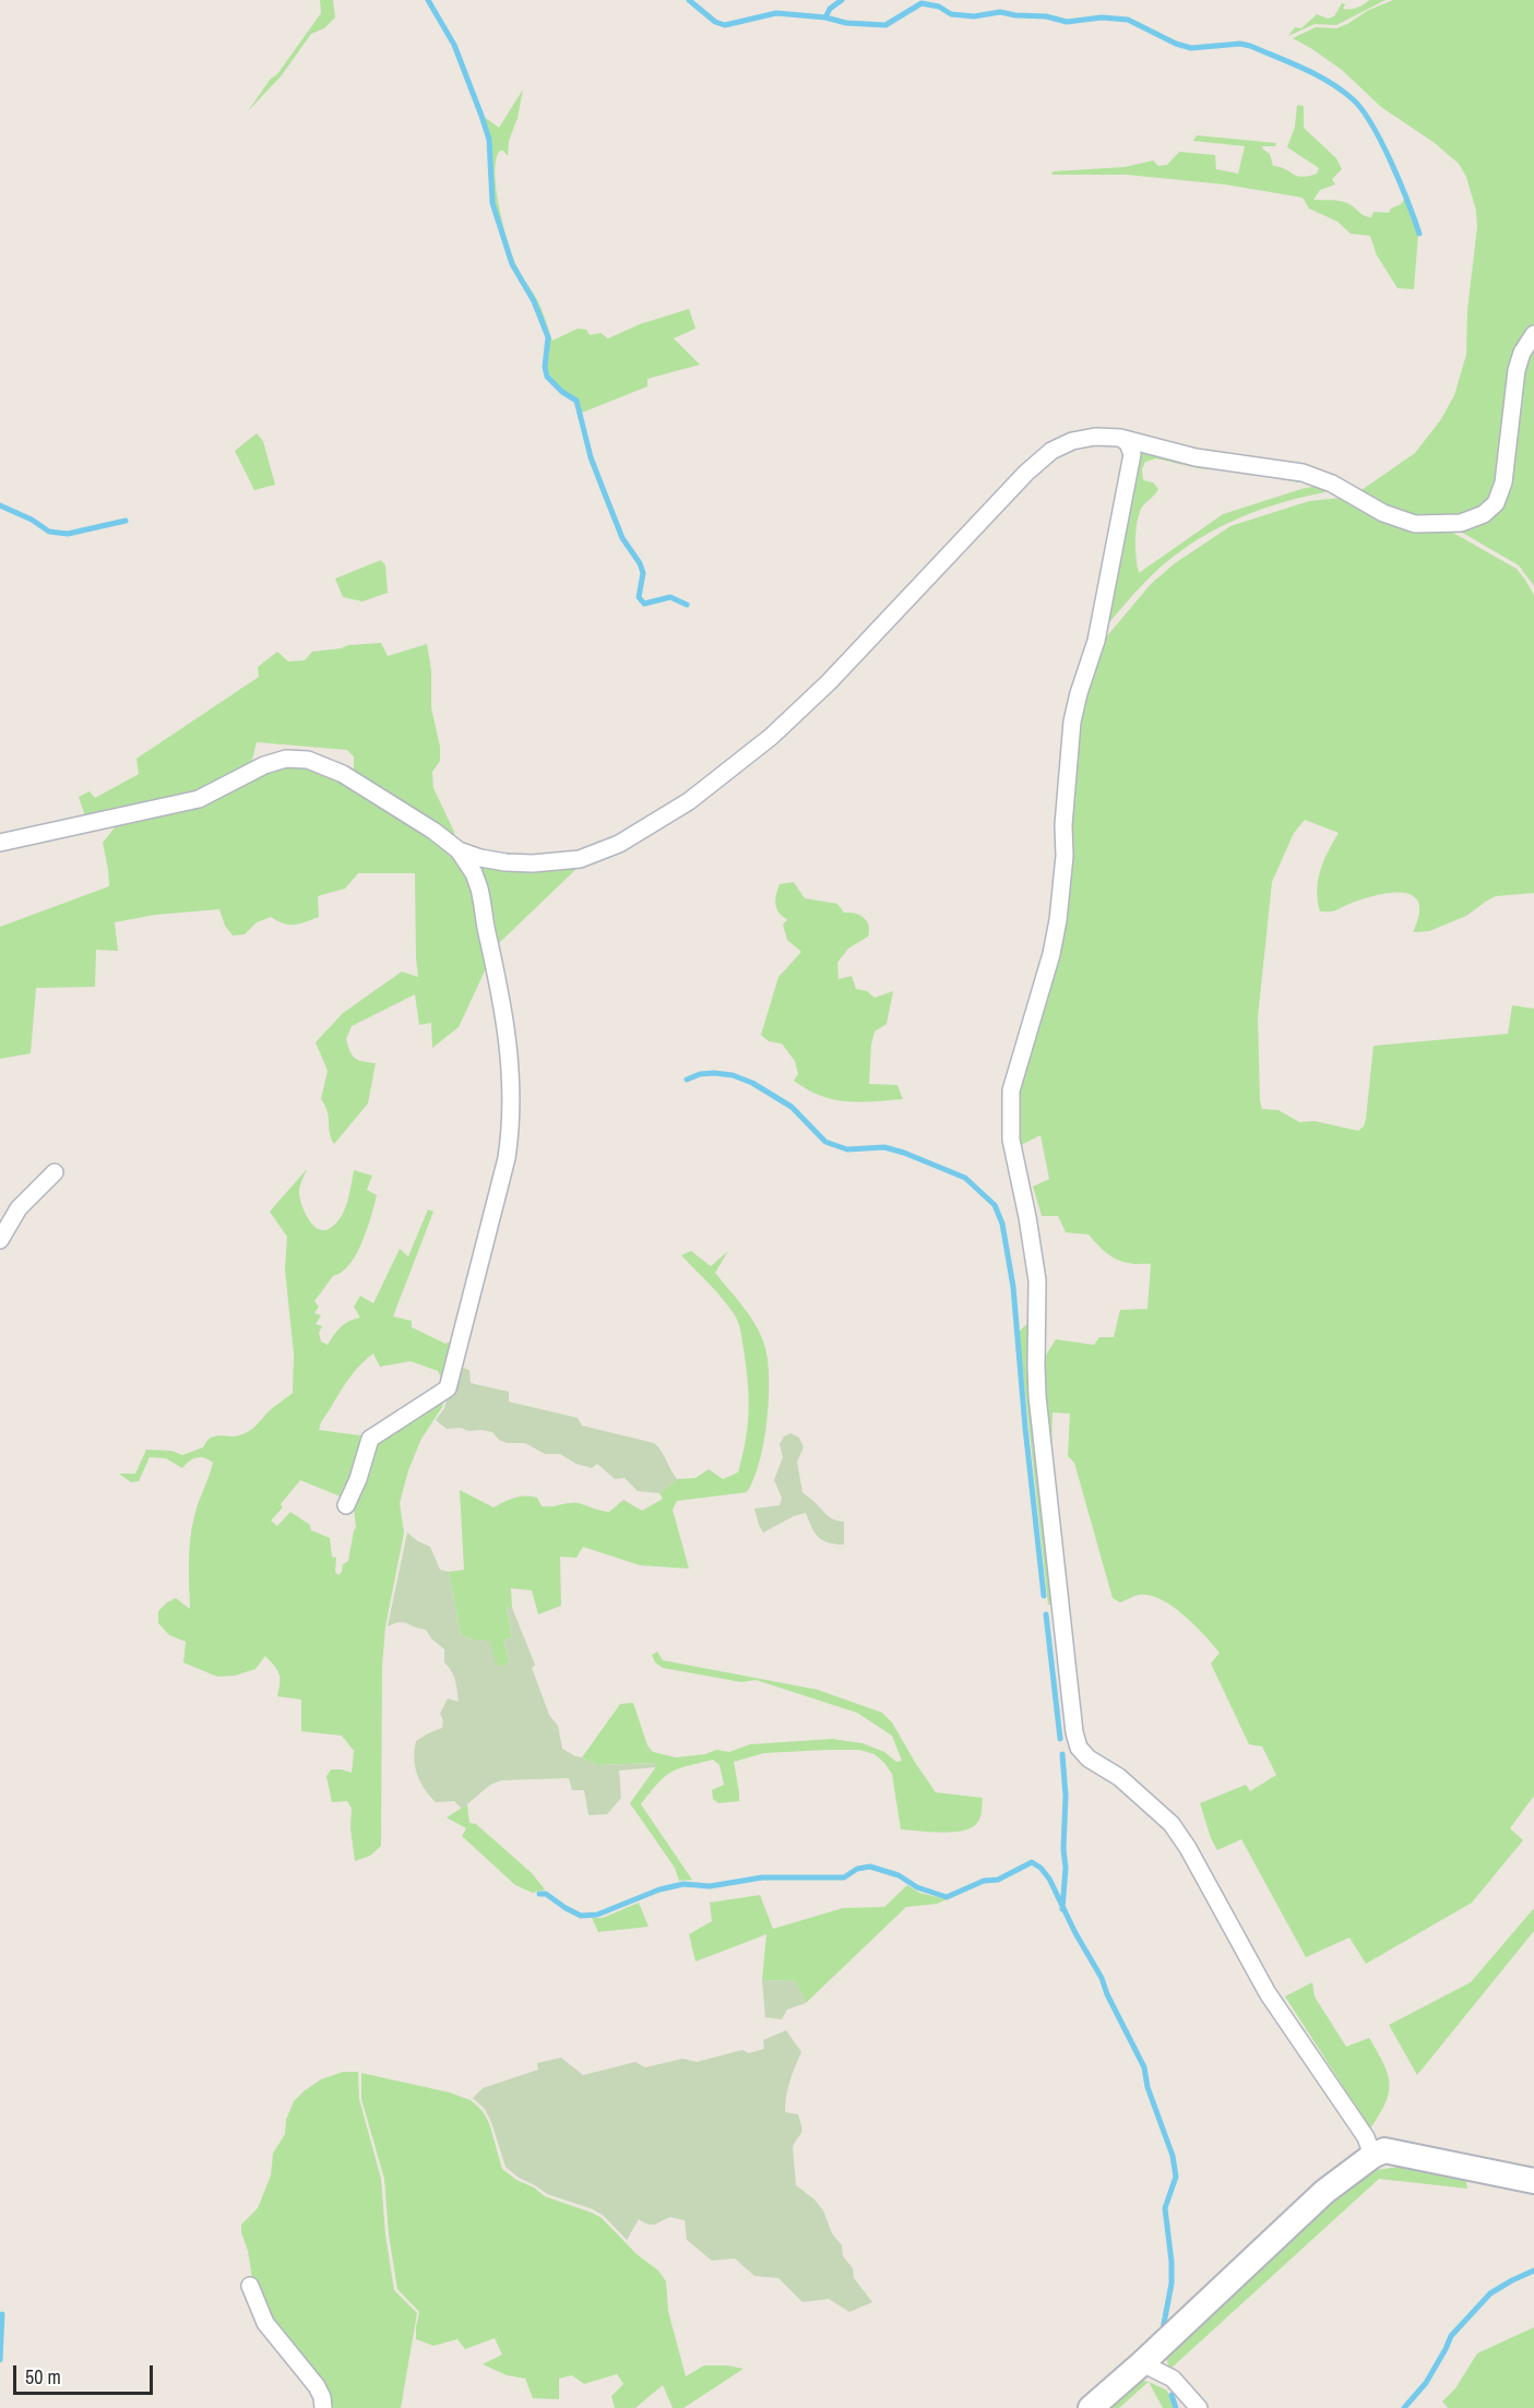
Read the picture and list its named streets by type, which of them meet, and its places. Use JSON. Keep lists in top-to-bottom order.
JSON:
{
  "scale_bar": "50 m"
}
